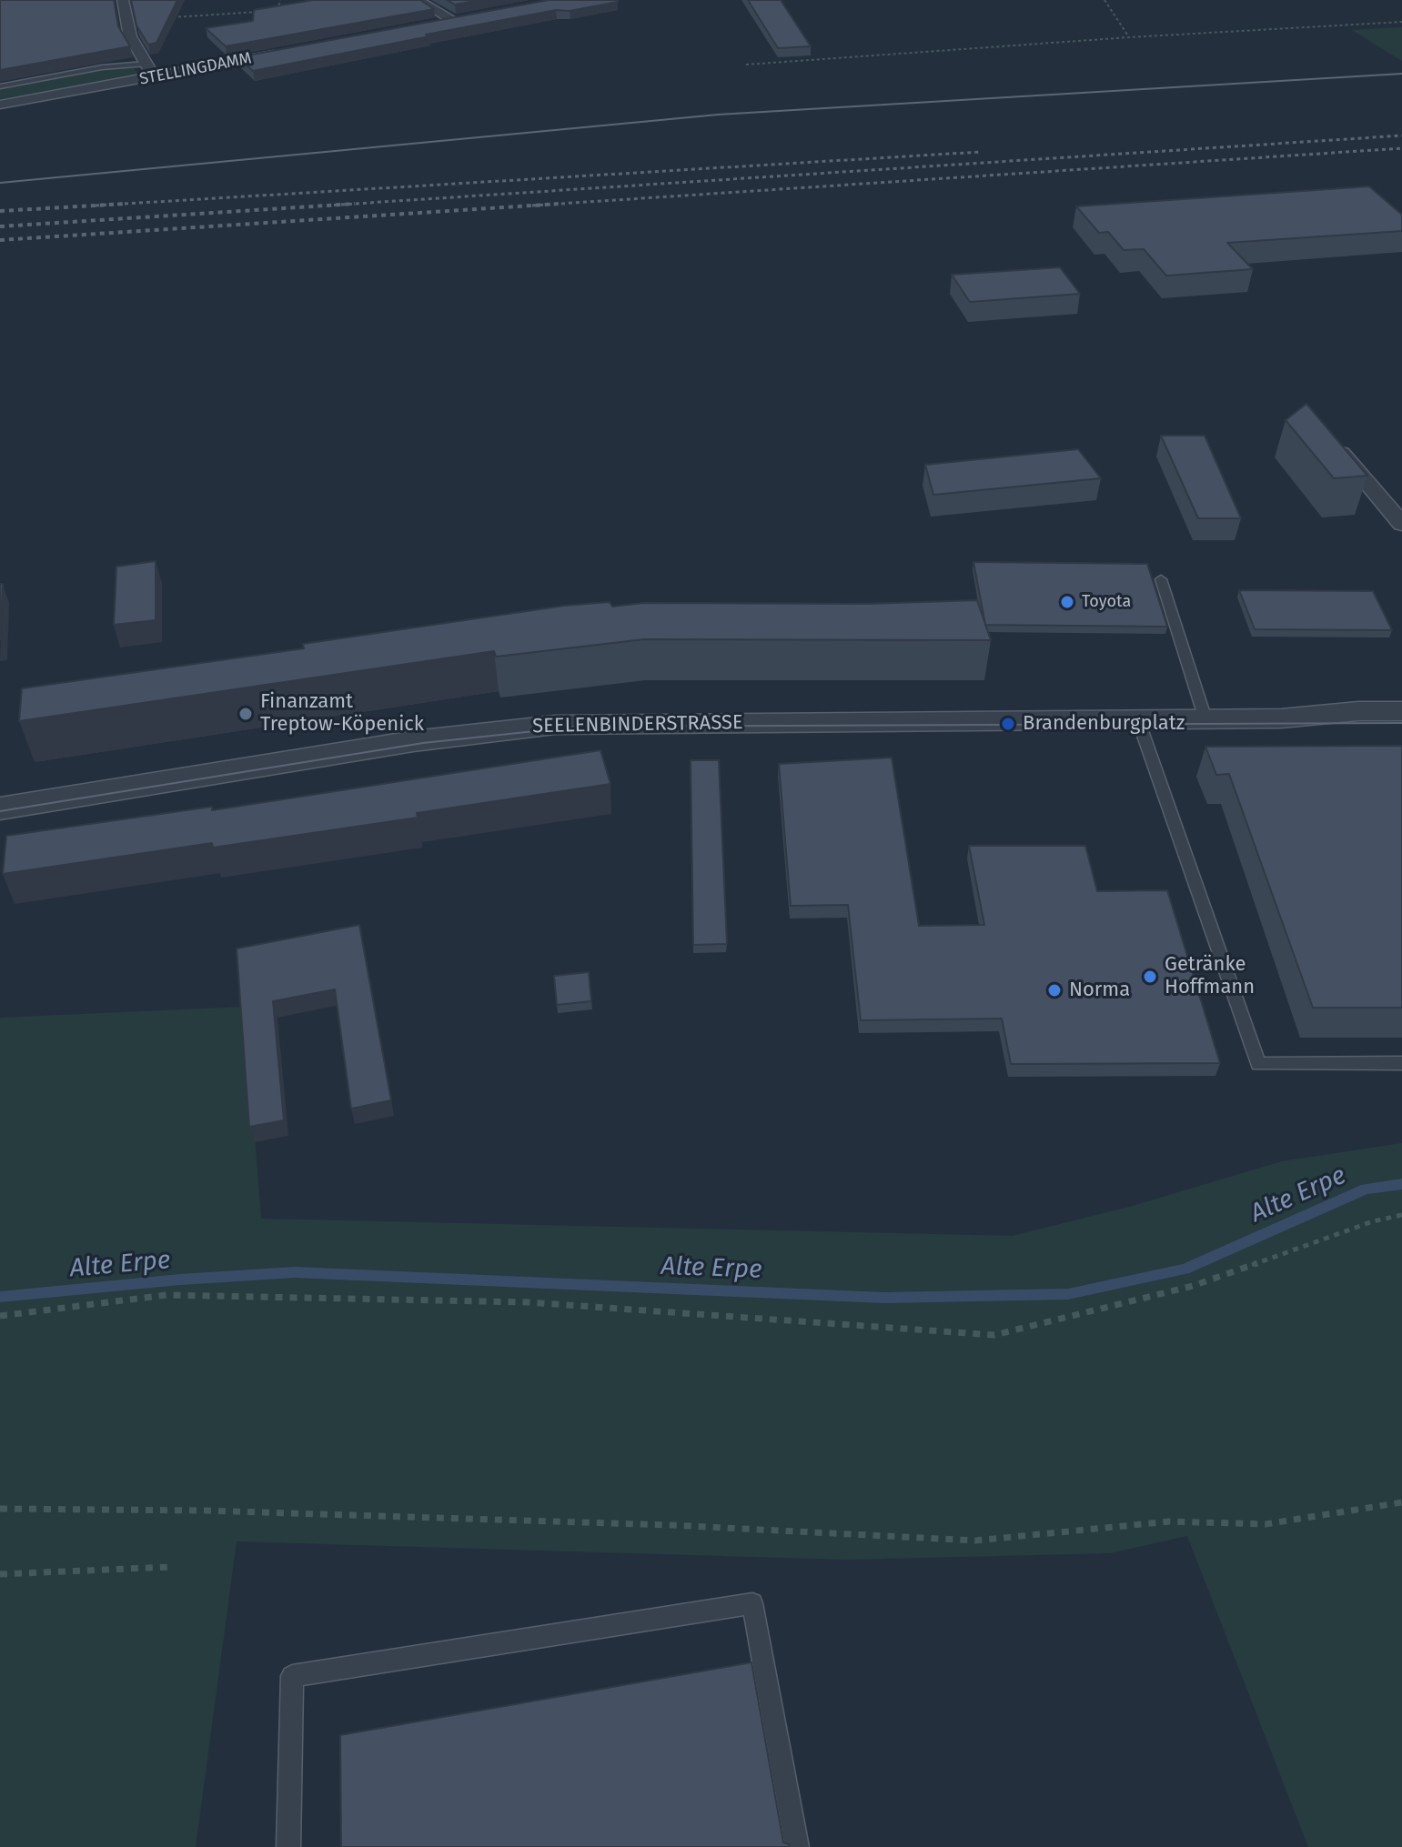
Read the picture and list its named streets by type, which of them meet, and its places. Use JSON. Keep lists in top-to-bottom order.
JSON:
{
  "streets": {
    "street": ["STELLINGDAMM", "SEELENBINDERSTRASSE"]
  },
  "water": ["Alte Erpe"],
  "places": [
    "Toyota",
    "Finanzamt Treptow-Köpenick",
    "Brandenburgplatz",
    "Getränke Hoffmann",
    "Norma"
  ]
}
